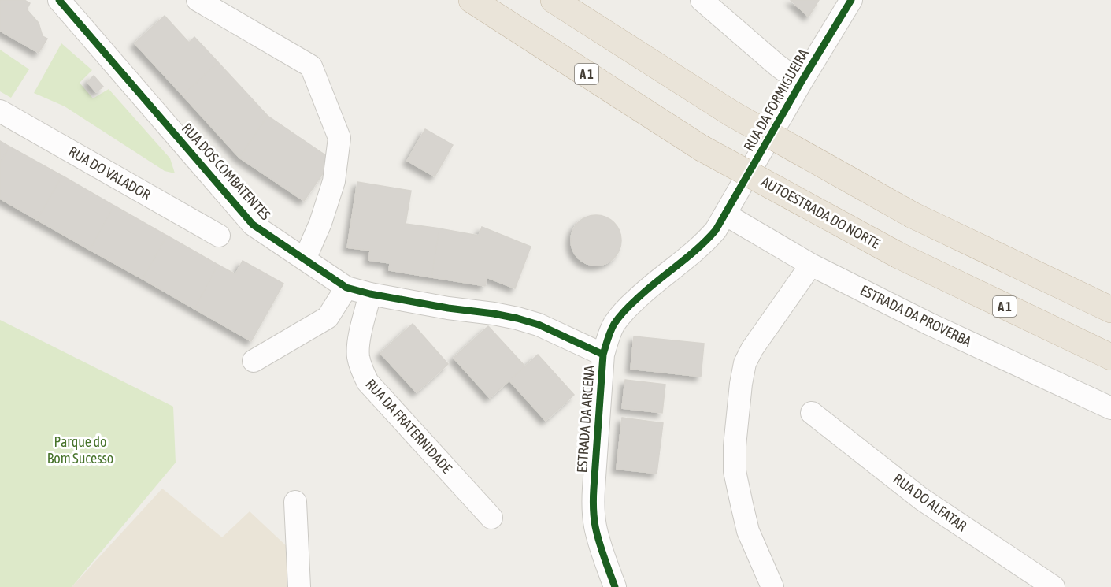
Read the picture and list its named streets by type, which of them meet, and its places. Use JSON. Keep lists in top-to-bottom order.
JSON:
{
  "streets": {
    "highway": ["A 1", "AUTOESTRADA DO NORTE"],
    "street": [
      "RUA DA FORMIGUEIRA",
      "RUA DOS COMBATENTES",
      "RUA DO VALADOR",
      "ESTRADA DA PROVERBA",
      "ESTRADA DA ARCENA",
      "RUA DA FRATERNIDADE",
      "RUA DO ALFATAR"
    ]
  },
  "crossings": [
    ["RUA DA FORMIGUEIRA", "ESTRADA DA PROVERBA"],
    ["RUA DA FORMIGUEIRA", "ESTRADA DA ARCENA"],
    ["RUA DOS COMBATENTES", "ESTRADA DA ARCENA"],
    ["RUA DOS COMBATENTES", "RUA DA FRATERNIDADE"],
    ["ESTRADA DA PROVERBA", "ESTRADA DA ARCENA"]
  ],
  "parks": ["Parque do Bom Sucesso"]
}
